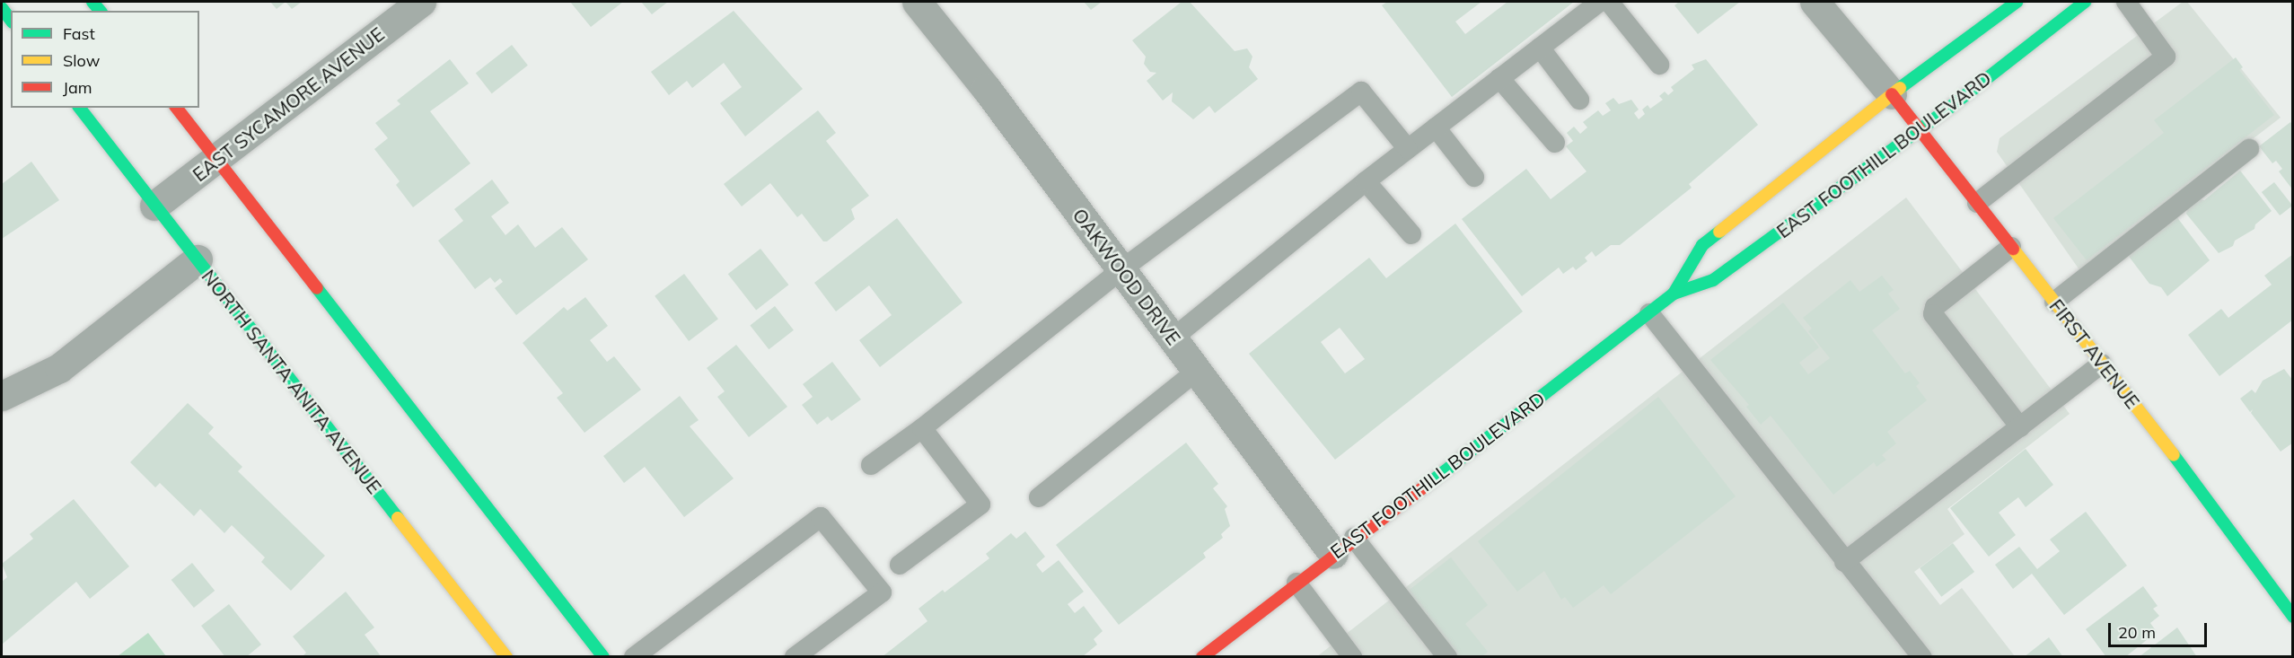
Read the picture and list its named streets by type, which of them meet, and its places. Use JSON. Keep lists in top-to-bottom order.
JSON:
{
  "streets": {
    "street": [
      "EAST SYCAMORE AVENUE",
      "EAST FOOTHILL BOULEVARD",
      "OAKWOOD DRIVE",
      "FIRST AVENUE",
      "NORTH SANTA ANITA AVENUE"
    ]
  },
  "crossings": [
    ["EAST SYCAMORE AVENUE", "NORTH SANTA ANITA AVENUE"],
    ["EAST FOOTHILL BOULEVARD", "OAKWOOD DRIVE"],
    ["EAST FOOTHILL BOULEVARD", "FIRST AVENUE"]
  ],
  "legend": ["Fast", "Slow", "Jam"],
  "scale_bar": "20 m"
}
